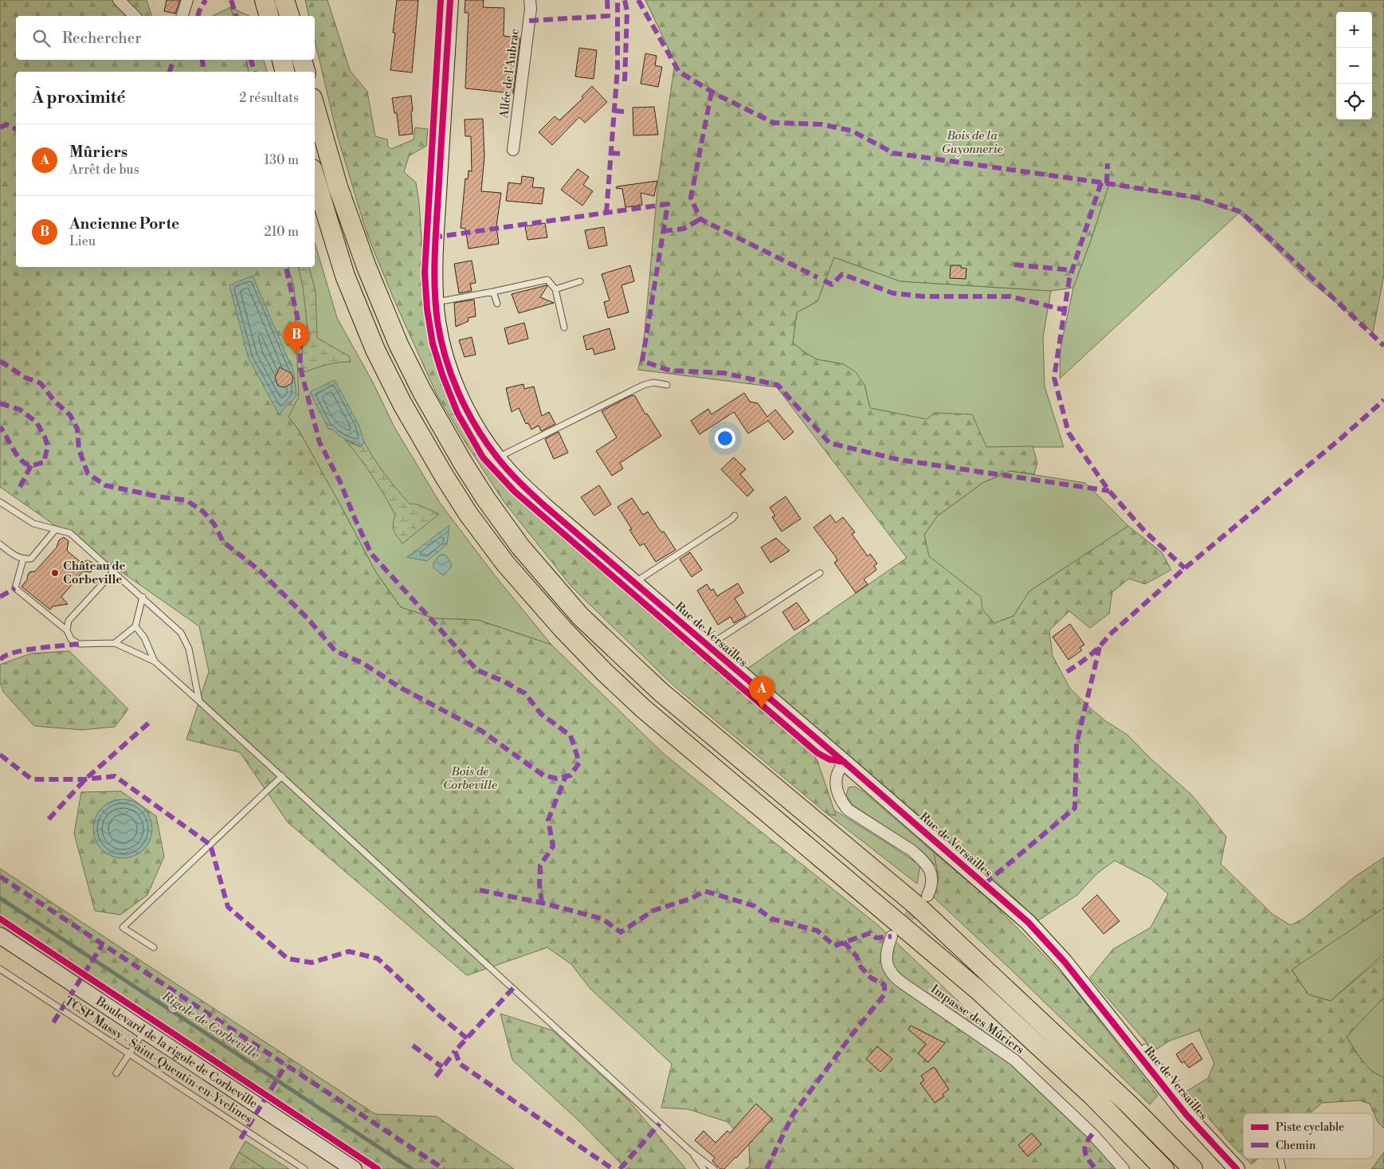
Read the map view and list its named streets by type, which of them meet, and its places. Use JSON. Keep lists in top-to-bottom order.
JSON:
{
  "streets": {
    "main road": ["Rue de Versailles", "Boulevard de la rigole de Corbeville"],
    "street": ["Allée de l'Aubrac", "Impasse des Mûriers"],
    "lane": ["TCSP Massy - Saint-Quentin-en-Yvelines"]
  },
  "water": ["Rigole de Corbeville"],
  "parks": ["Bois de la Guyonnerie", "Bois de Corbeville"],
  "places": ["Château de Corbeville"],
  "legend": ["Piste cyclable", "Chemin"],
  "page": {
    "map_buttons": ["+", "−"],
    "search": "Rechercher",
    "heading": ["À proximité", "2 résultats"],
    "list": [
      {
        "mark": "A",
        "name": "Mûriers",
        "note": "Arrêt de bus",
        "value": "130 m"
      },
      {
        "mark": "B",
        "name": "Ancienne Porte",
        "note": "Lieu",
        "value": "210 m"
      }
    ],
    "pins": ["B", "A"]
  }
}
